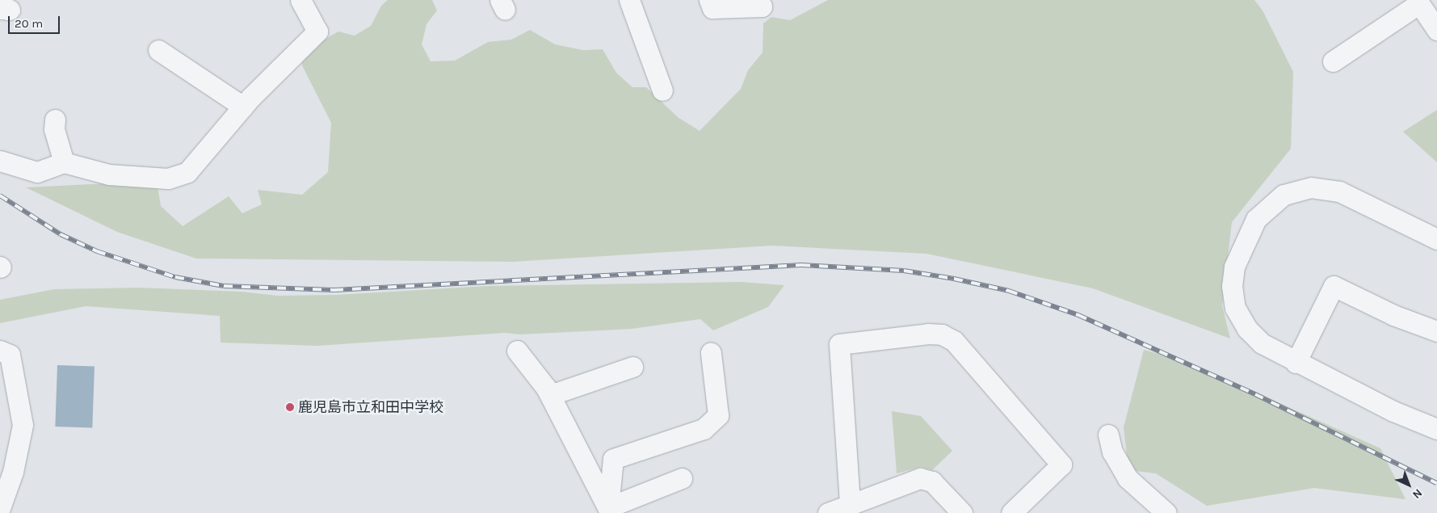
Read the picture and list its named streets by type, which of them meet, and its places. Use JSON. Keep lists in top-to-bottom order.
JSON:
{
  "places": ["鹿児島市立和田中学校"],
  "scale_bar": "20 m",
  "north": "bottom right"
}
